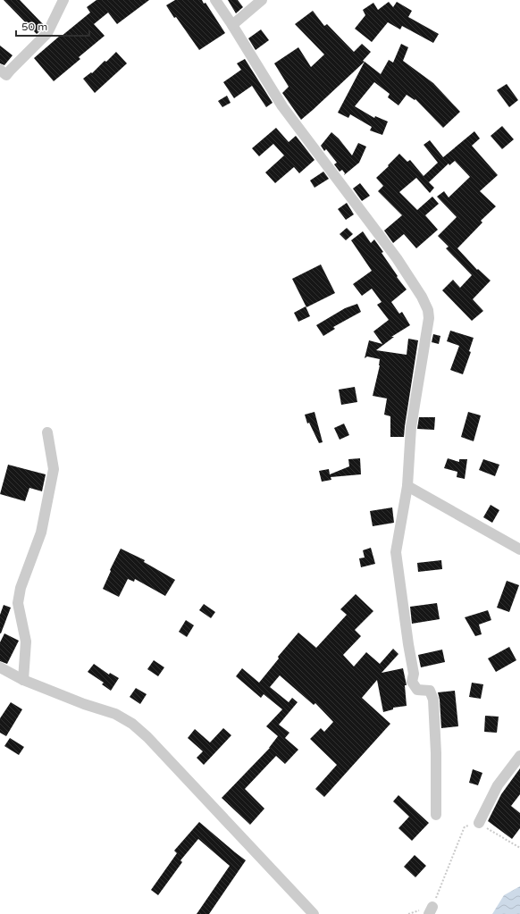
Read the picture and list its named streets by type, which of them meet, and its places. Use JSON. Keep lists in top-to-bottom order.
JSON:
{
  "scale_bar": "50 m"
}
